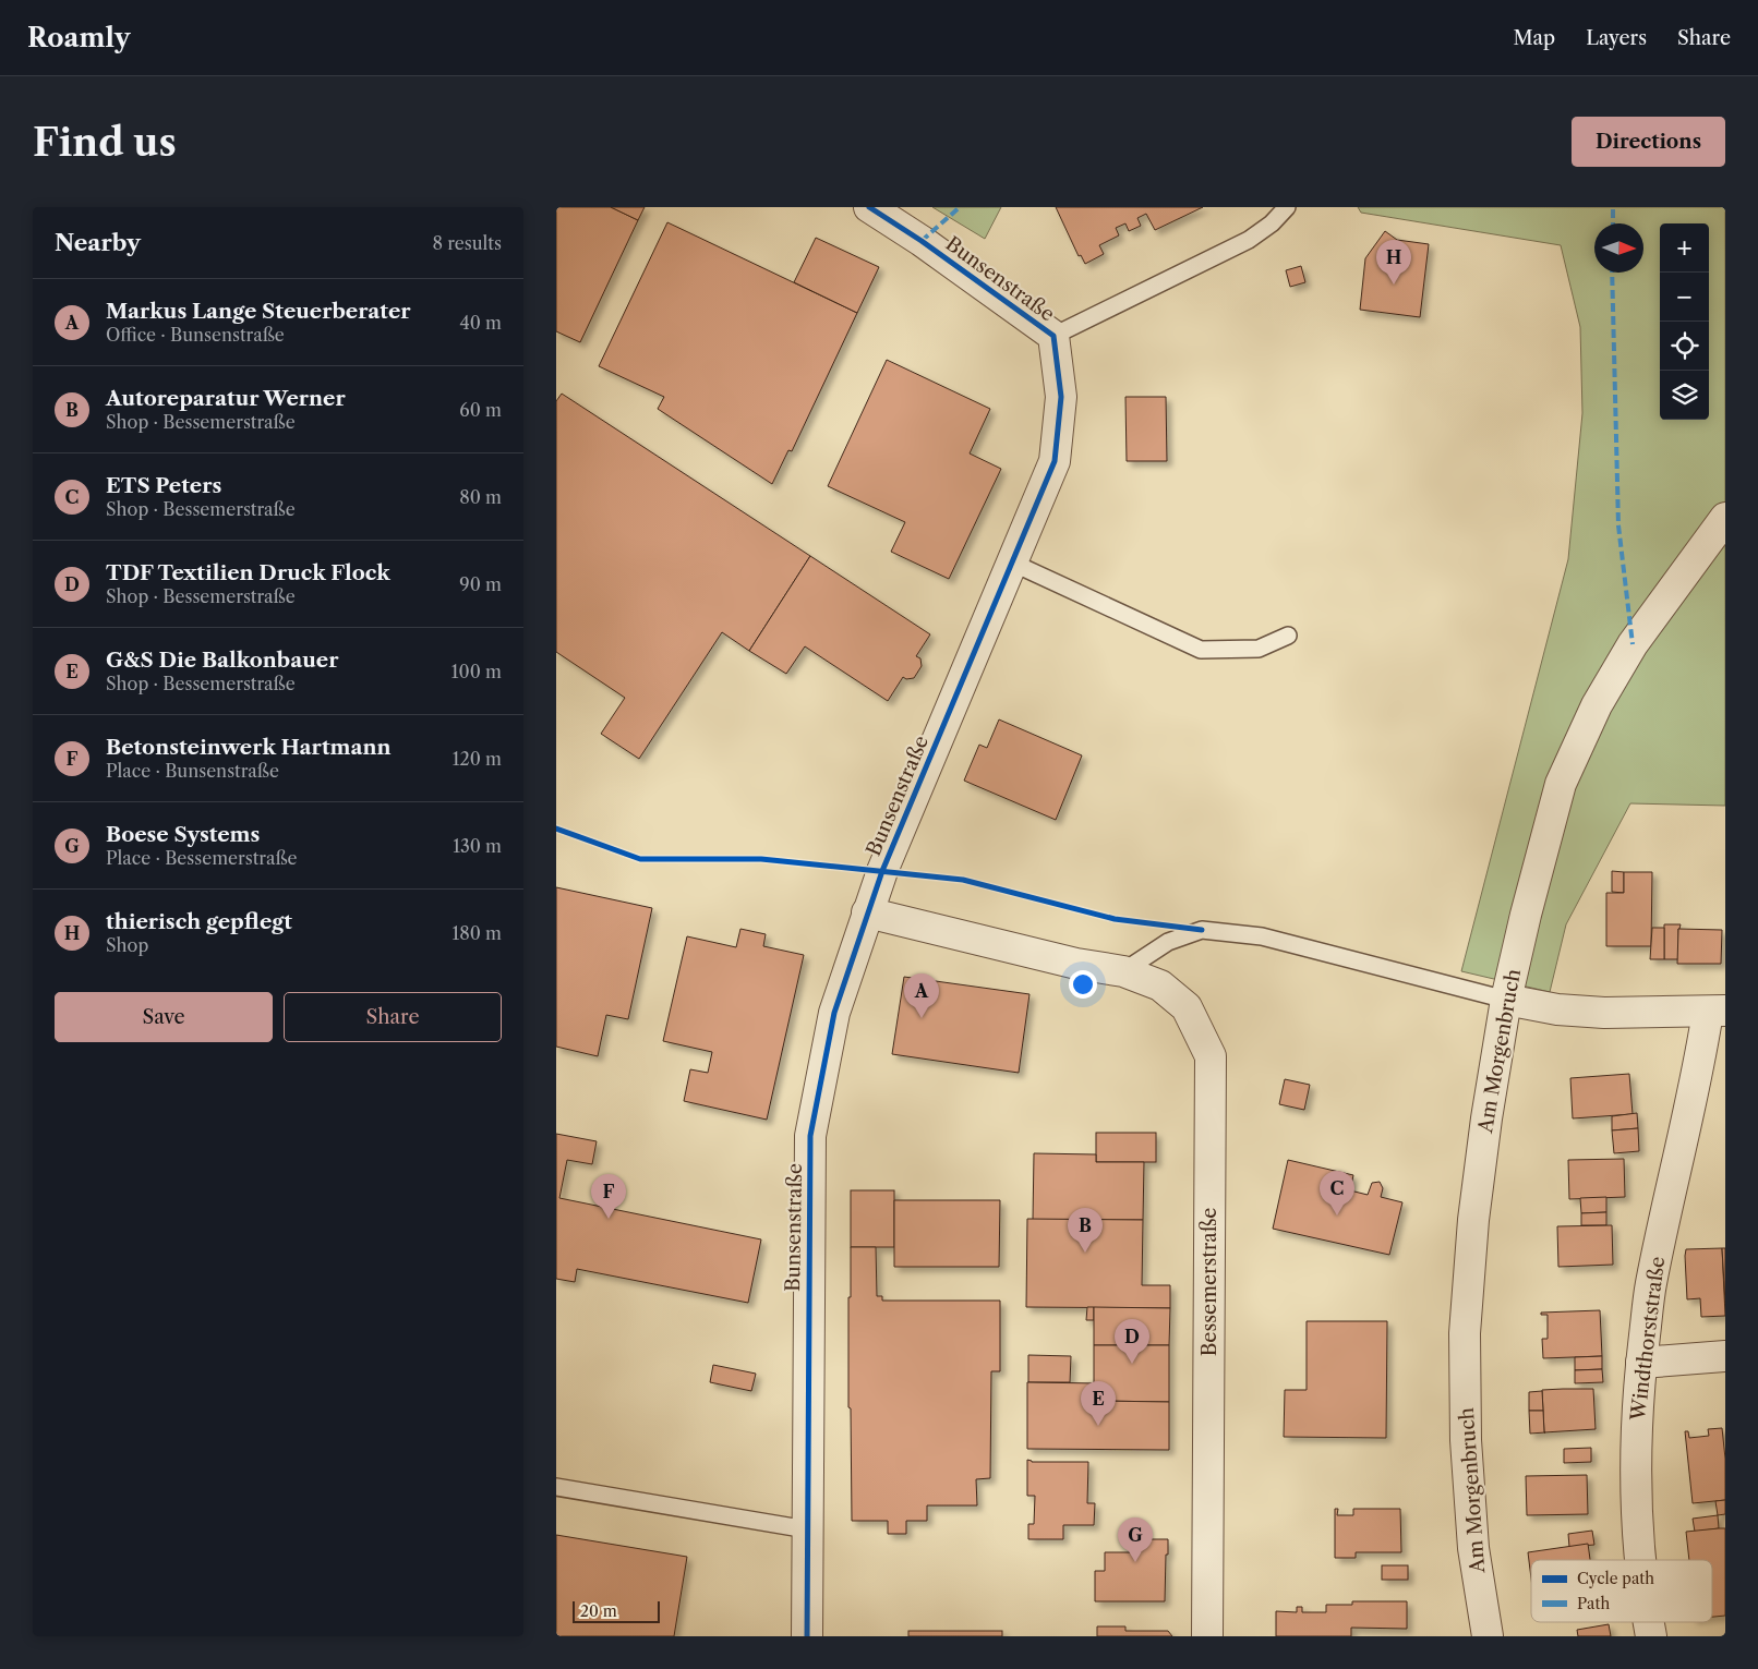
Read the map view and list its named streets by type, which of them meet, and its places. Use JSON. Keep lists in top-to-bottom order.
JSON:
{
  "streets": {
    "street": [
      "Bunsenstraße",
      "Am Morgenbruch",
      "Bessemerstraße",
      "Windthorststraße"
    ]
  },
  "crossings": [
    ["Bunsenstraße", "Bessemerstraße"]
  ],
  "legend": ["Cycle path", "Path"],
  "scale_bar": "20 m",
  "north": "right",
  "page": {
    "header": "Roamly",
    "nav": ["Map", "Layers", "Share"],
    "buttons": [
      "Directions",
      ["Save", "Share"]
    ],
    "title": "Find us",
    "heading": ["Nearby", "8 results"],
    "map_buttons": ["+", "−"],
    "pins": [
      "H",
      "A",
      "C",
      "F",
      "B",
      "D",
      "E",
      "G"
    ],
    "list": [
      {
        "mark": "A",
        "name": "Markus Lange Steuerberater",
        "note": "Office · Bunsenstraße",
        "value": "40 m"
      },
      {
        "mark": "B",
        "name": "Autoreparatur Werner",
        "note": "Shop · Bessemerstraße",
        "value": "60 m"
      },
      {
        "mark": "C",
        "name": "ETS Peters",
        "note": "Shop · Bessemerstraße",
        "value": "80 m"
      },
      {
        "mark": "D",
        "name": "TDF Textilien Druck Flock",
        "note": "Shop · Bessemerstraße",
        "value": "90 m"
      },
      {
        "mark": "E",
        "name": "G&S Die Balkonbauer",
        "note": "Shop · Bessemerstraße",
        "value": "100 m"
      },
      {
        "mark": "F",
        "name": "Betonsteinwerk Hartmann",
        "note": "Place · Bunsenstraße",
        "value": "120 m"
      },
      {
        "mark": "G",
        "name": "Boese Systems",
        "note": "Place · Bessemerstraße",
        "value": "130 m"
      },
      {
        "mark": "H",
        "name": "thierisch gepflegt",
        "note": "Shop",
        "value": "180 m"
      }
    ],
    "scale": "20 m"
  }
}
